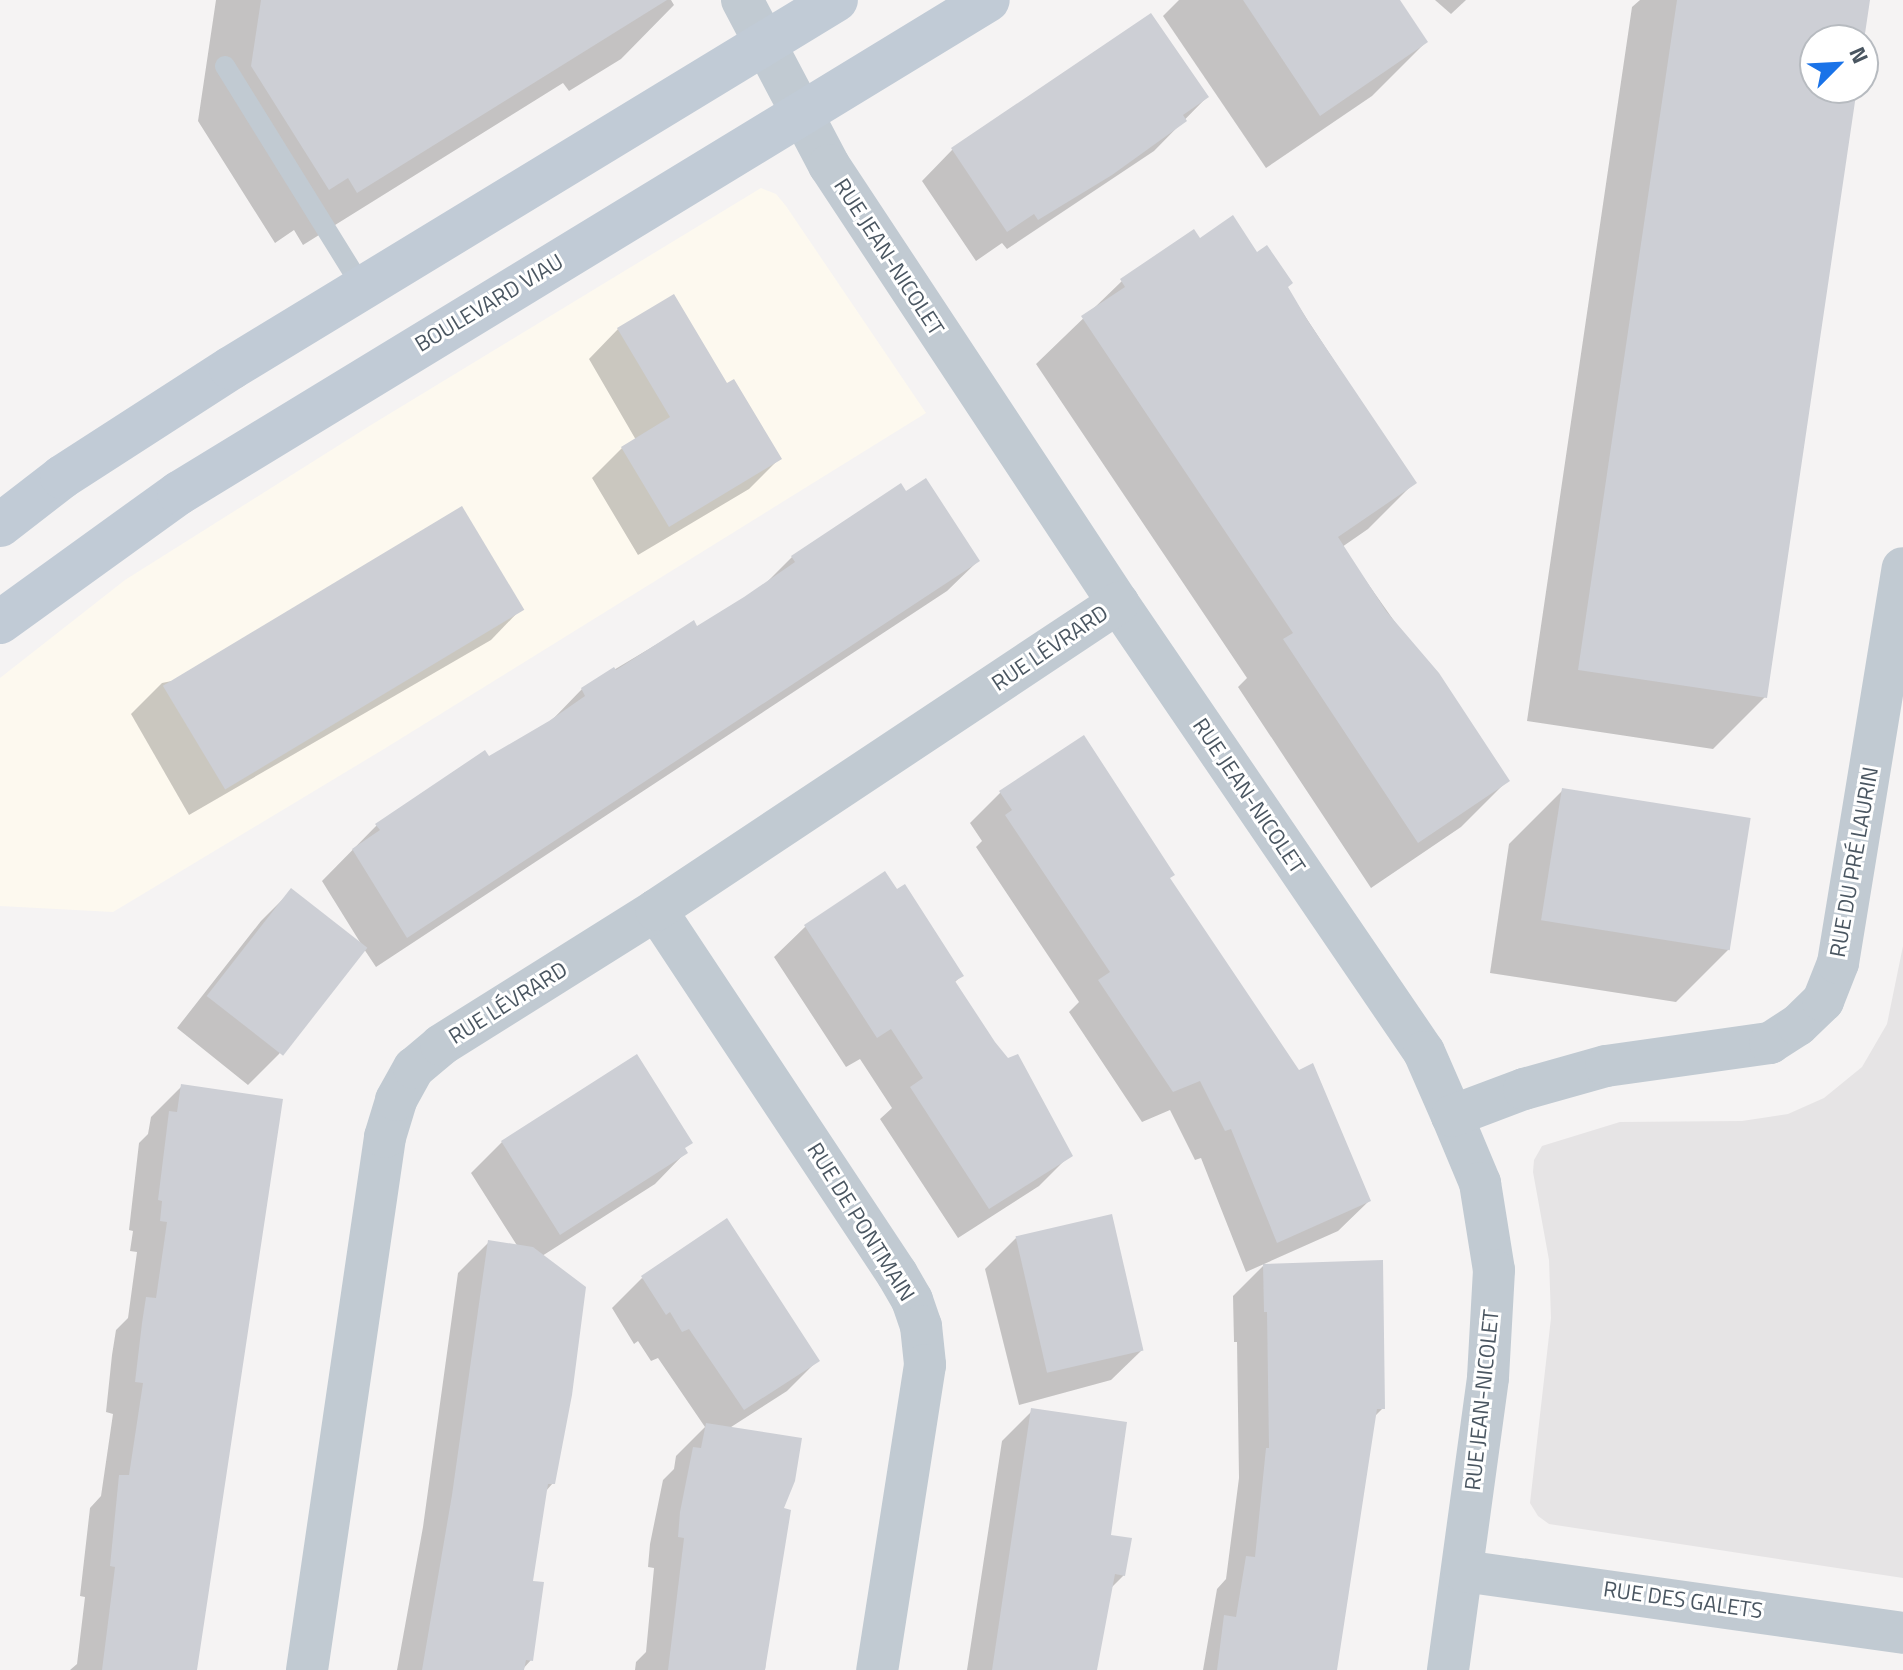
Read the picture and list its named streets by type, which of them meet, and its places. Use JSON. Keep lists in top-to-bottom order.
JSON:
{
  "streets": {
    "main road": ["BOULEVARD VIAU"],
    "street": [
      "RUE JEAN-NICOLET",
      "RUE LÉVRARD",
      "RUE DU PRÉ LAURIN",
      "RUE DE PONTMAIN",
      "RUE DES GALETS"
    ]
  },
  "crossings": [
    ["RUE JEAN-NICOLET", "BOULEVARD VIAU"],
    ["RUE JEAN-NICOLET", "RUE LÉVRARD"],
    ["RUE JEAN-NICOLET", "RUE DU PRÉ LAURIN"],
    ["RUE JEAN-NICOLET", "RUE DES GALETS"],
    ["RUE LÉVRARD", "RUE DE PONTMAIN"]
  ],
  "north": "top right"
}
